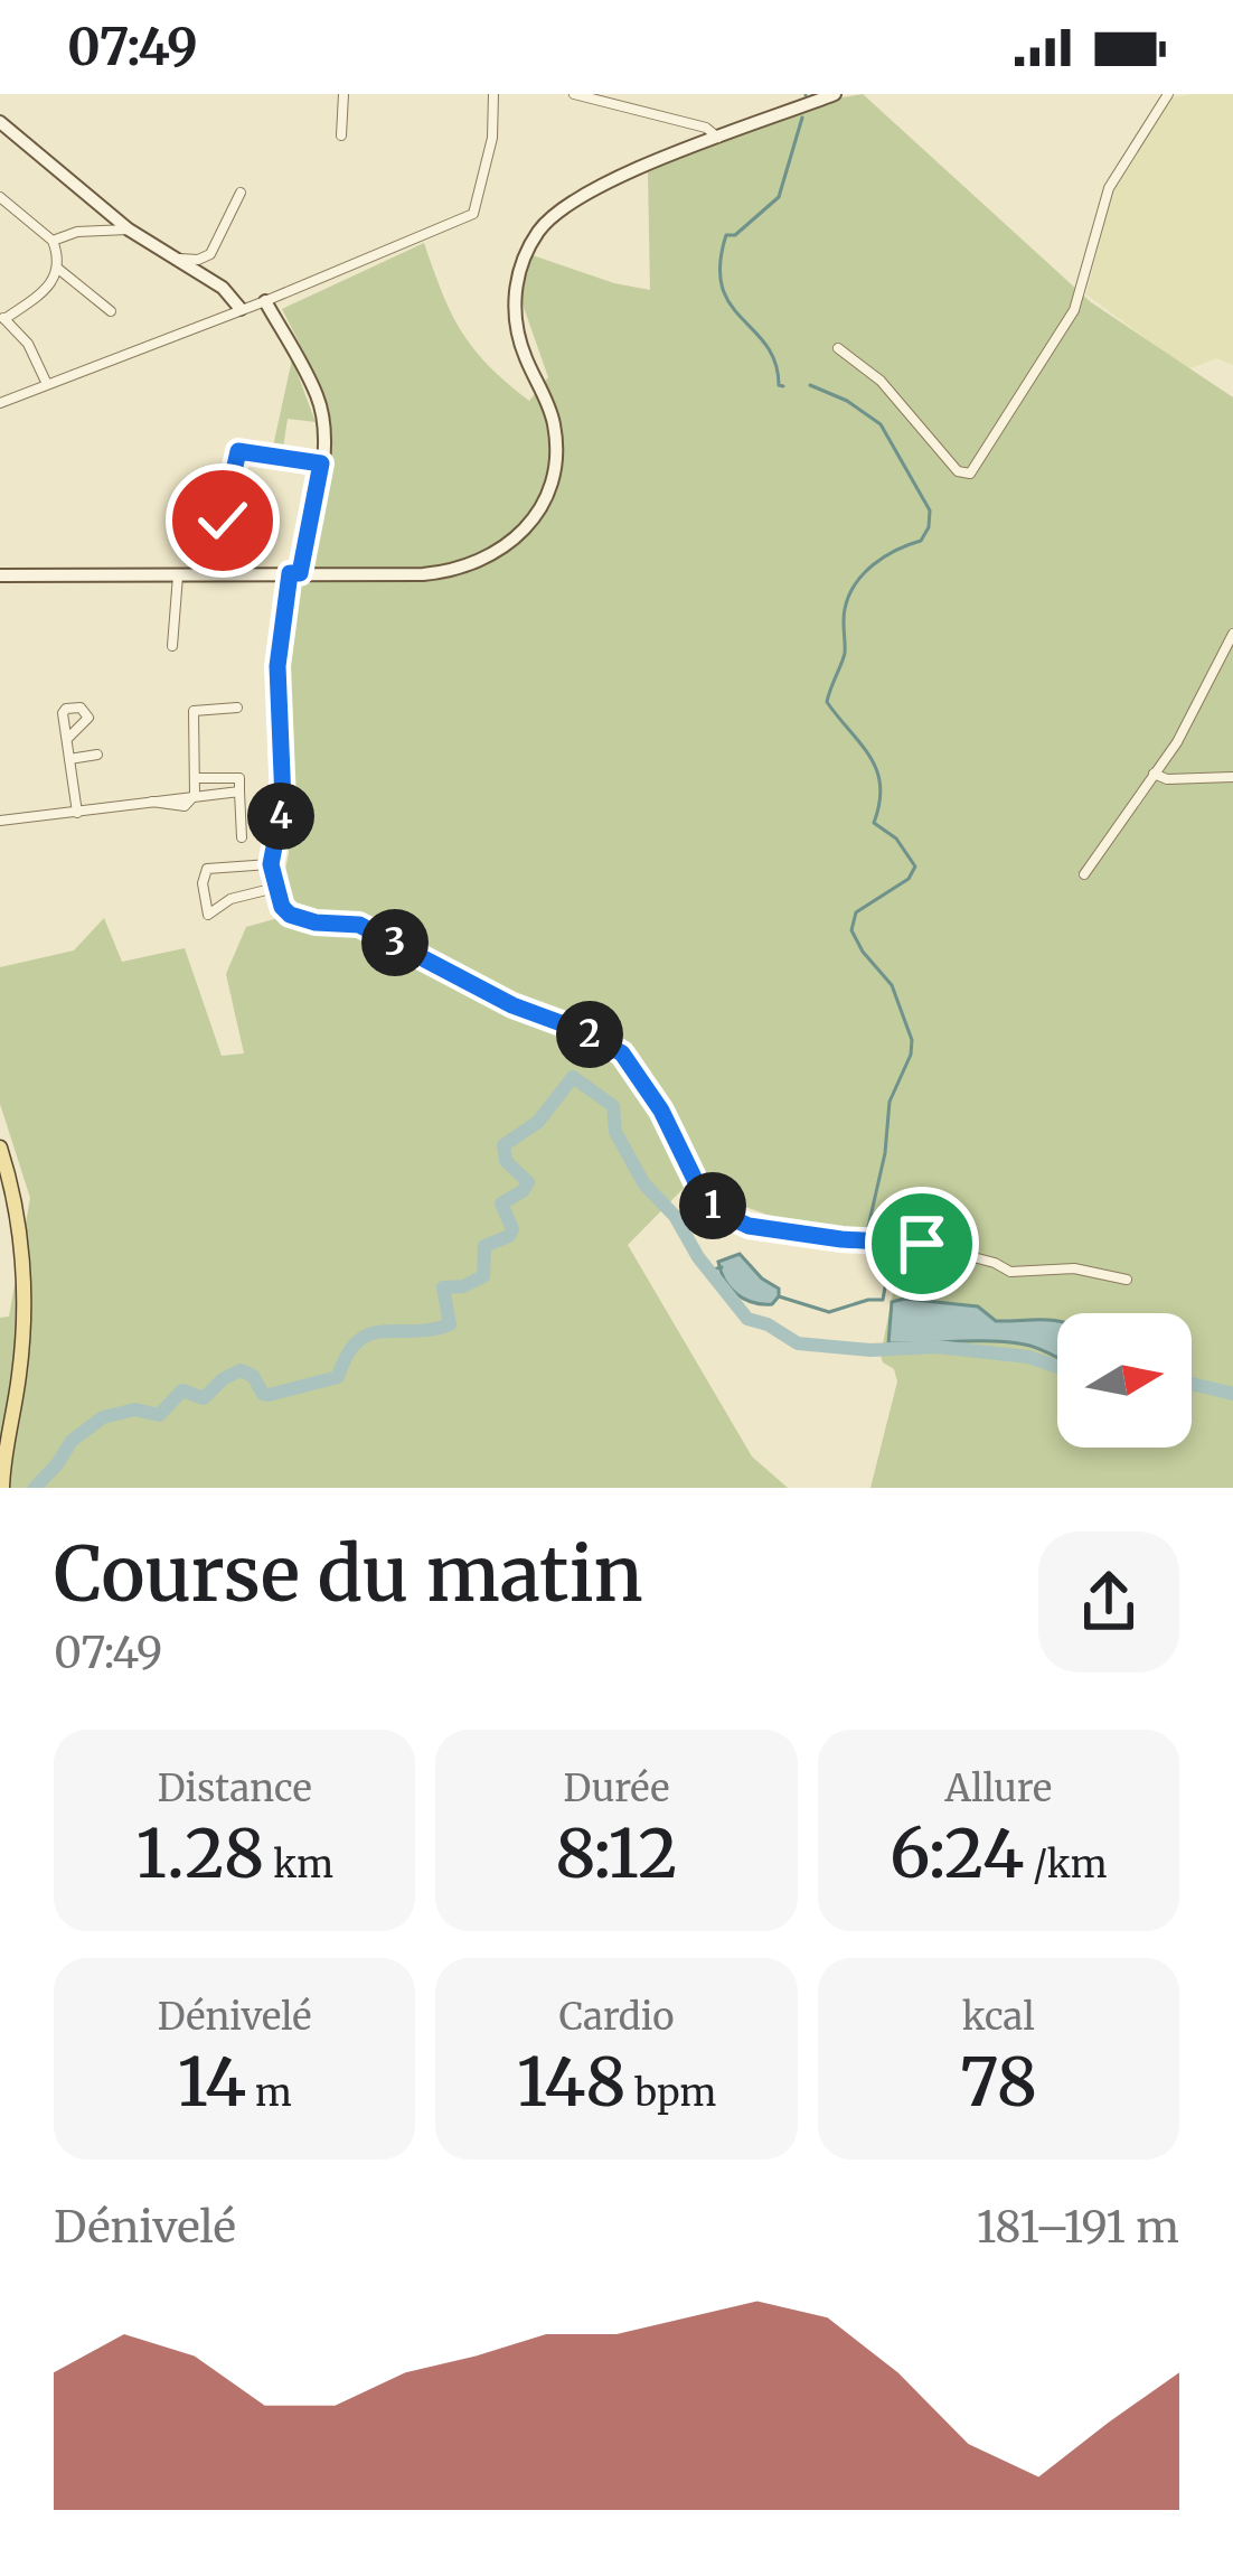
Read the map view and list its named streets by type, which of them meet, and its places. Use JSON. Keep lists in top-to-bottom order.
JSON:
{
  "north": "right",
  "page": {
    "status": "07:49",
    "pins": [
      "4",
      "3",
      "2",
      "1"
    ],
    "heading": ["Course du matin", "07:49"],
    "stats": [
      ["Distance", "1.28 km"],
      ["Durée", "8:12"],
      ["Allure", "6:24 /km"],
      ["Dénivelé", "14 m"],
      ["Cardio", "148 bpm"],
      ["kcal", "78"]
    ],
    "chart": ["Dénivelé", "181–191 m"]
  }
}
